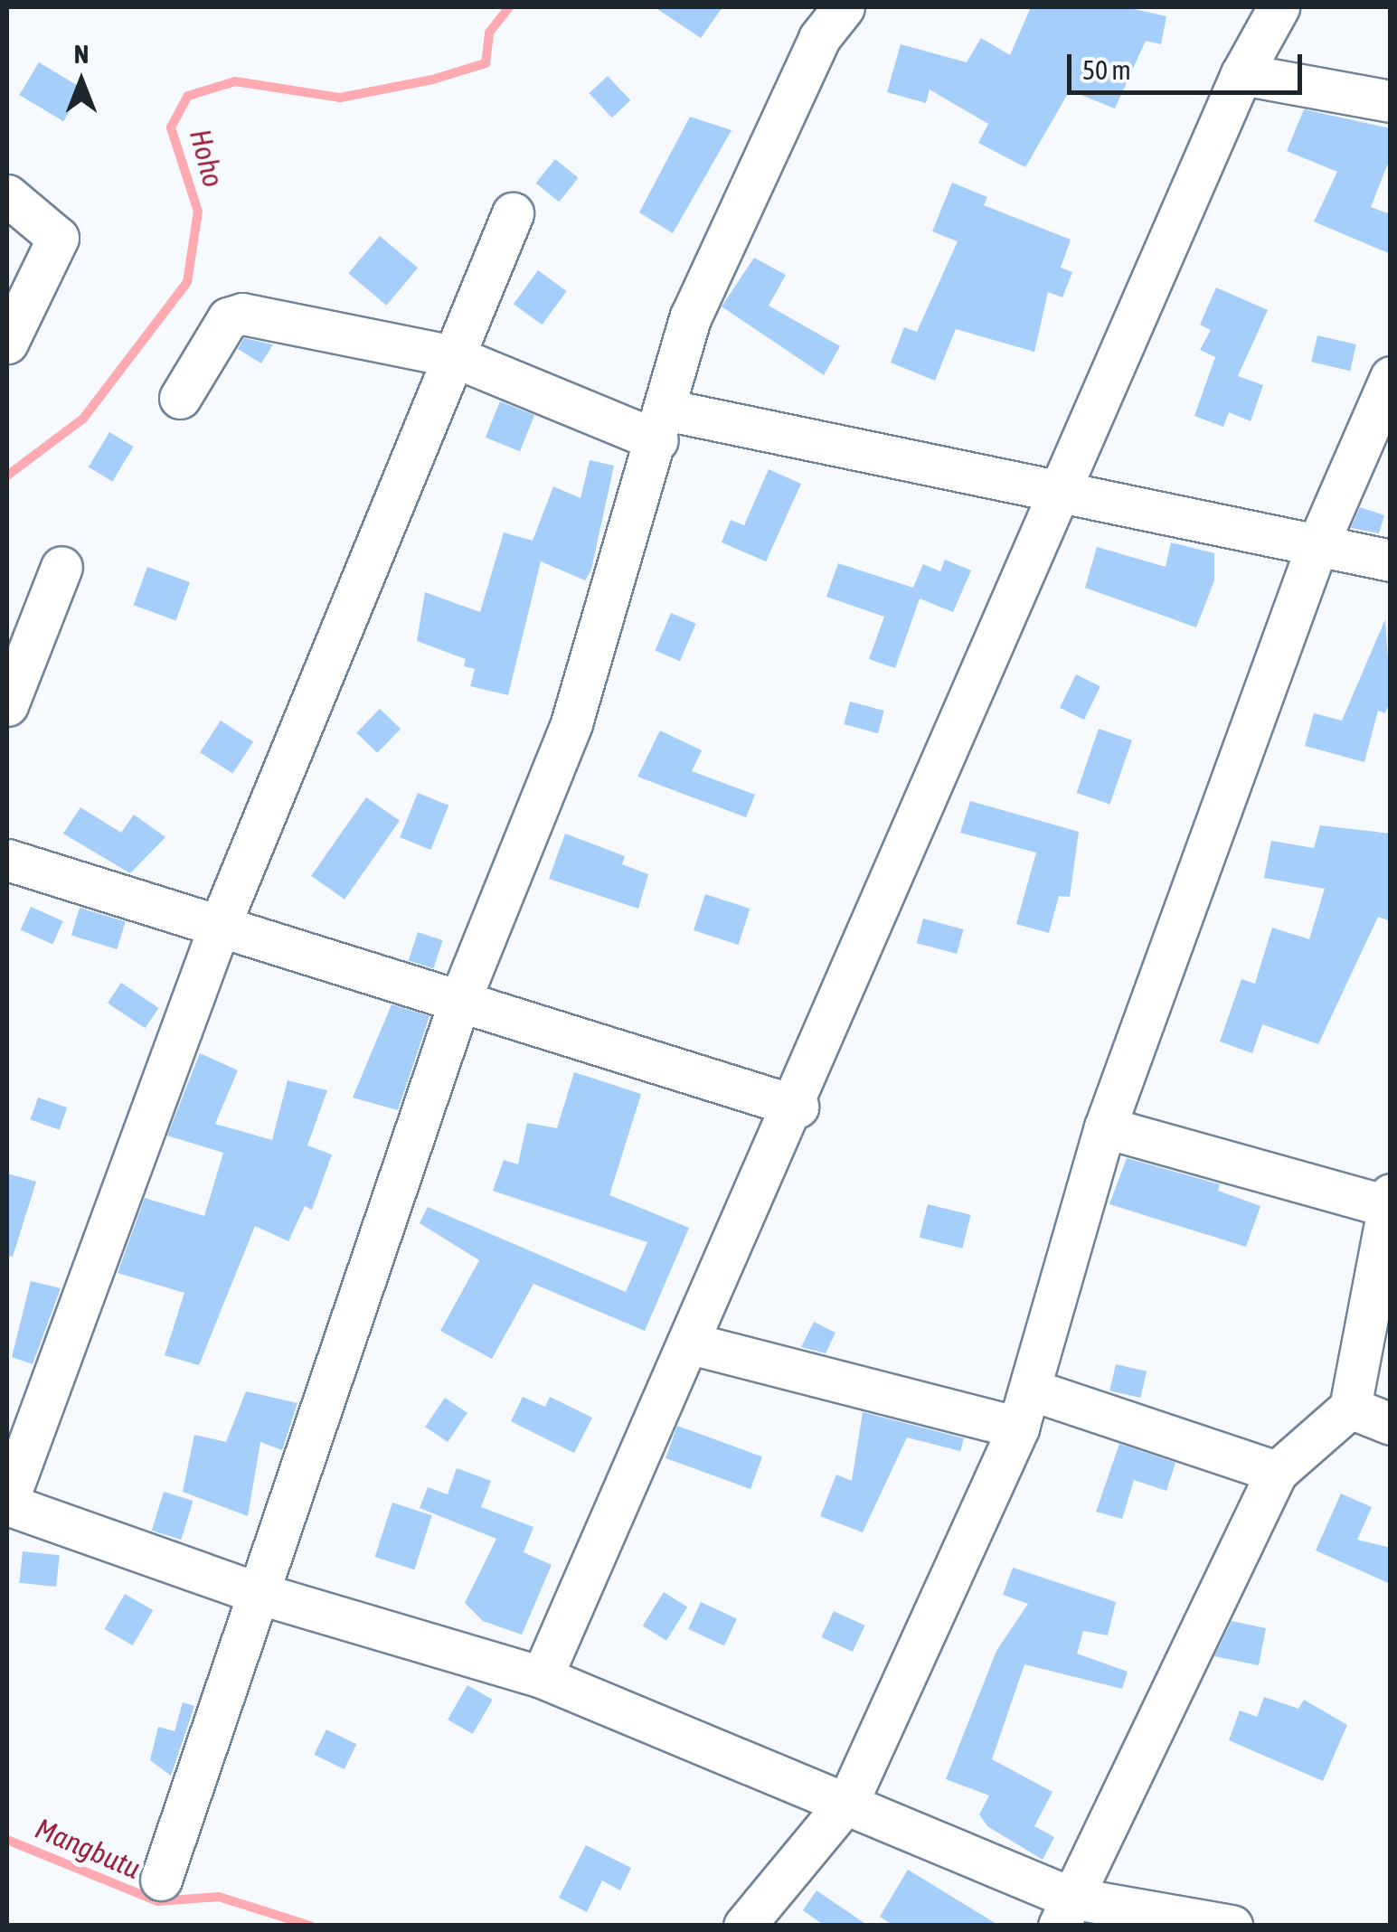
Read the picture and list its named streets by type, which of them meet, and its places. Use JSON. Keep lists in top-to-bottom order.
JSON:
{
  "water": ["Hoho", "Mangbutu"],
  "scale_bar": "50 m",
  "north": "top"
}
